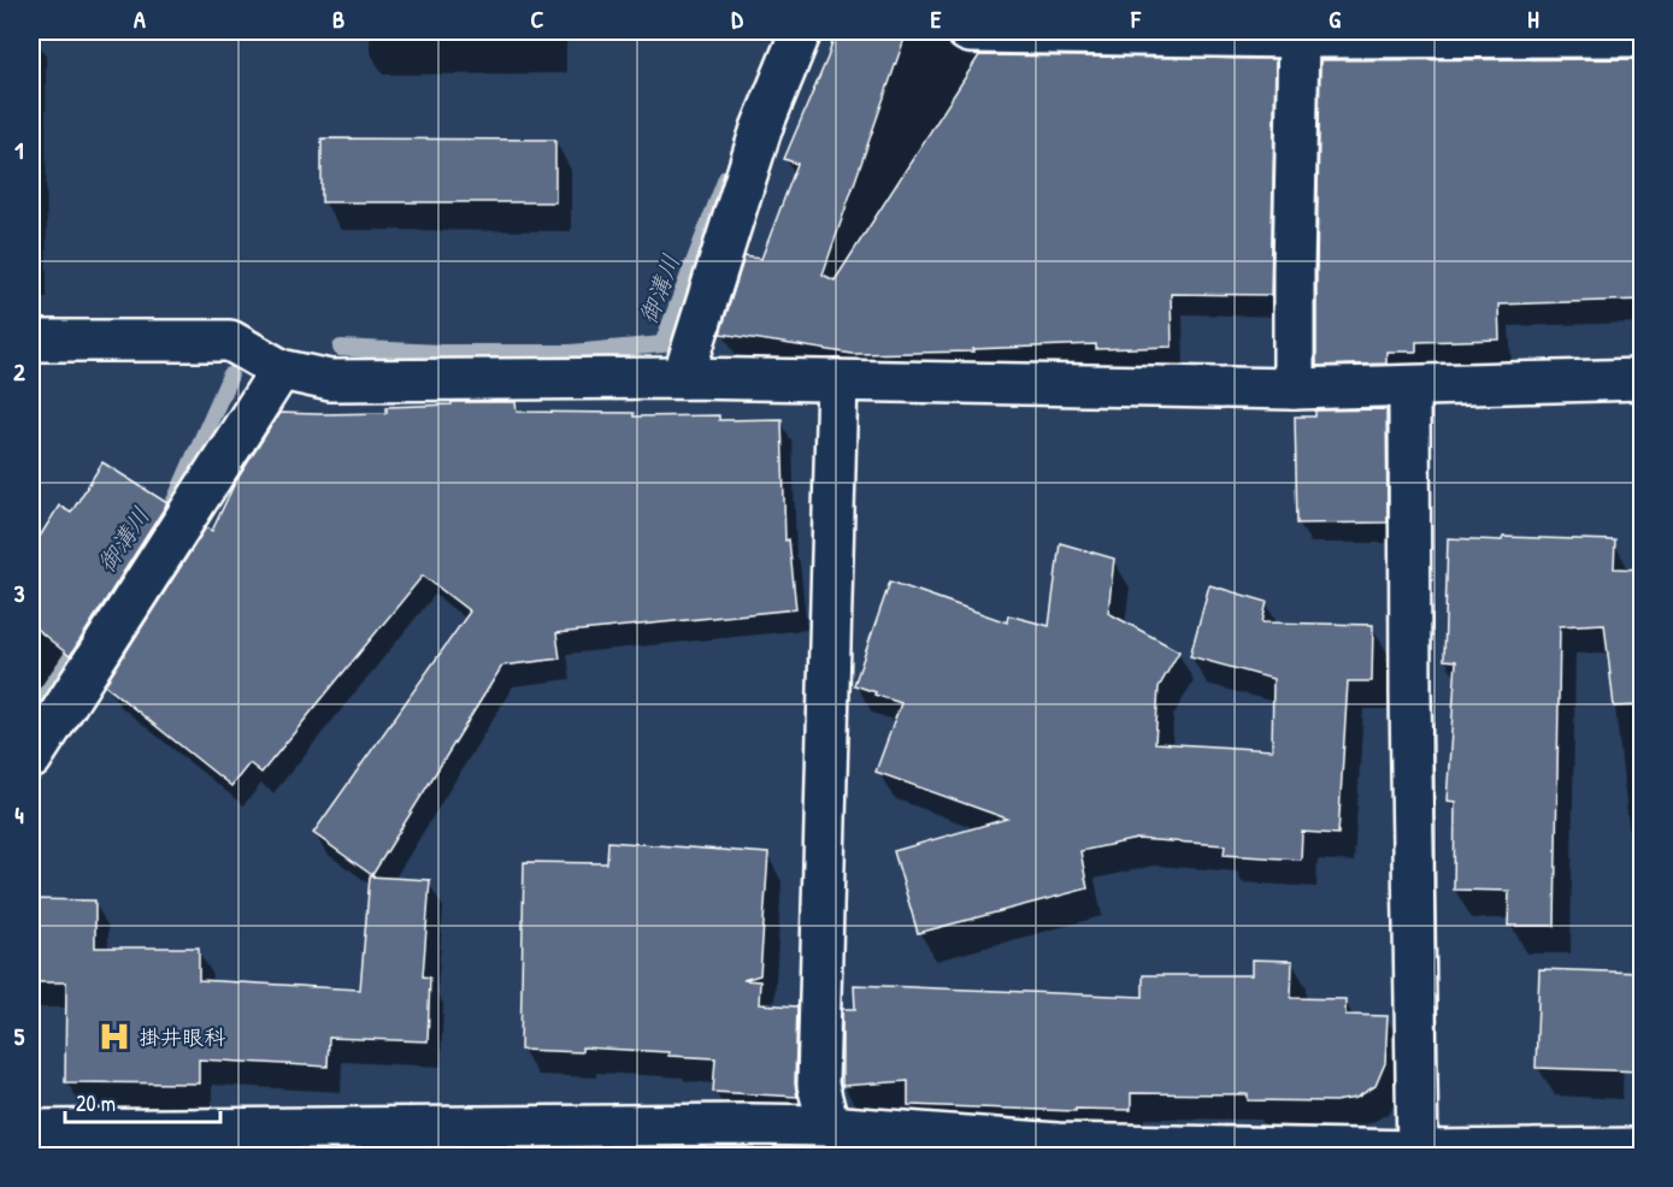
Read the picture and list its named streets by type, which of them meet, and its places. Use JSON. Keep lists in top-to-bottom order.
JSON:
{
  "water": ["御溝川"],
  "places": {
    "hospital": ["掛井眼科"]
  },
  "scale_bar": "20 m",
  "grid": {
    "columns": [
      "A",
      "B",
      "C",
      "D",
      "E",
      "F",
      "G",
      "H"
    ],
    "rows": [
      "1",
      "2",
      "3",
      "4",
      "5"
    ]
  }
}
